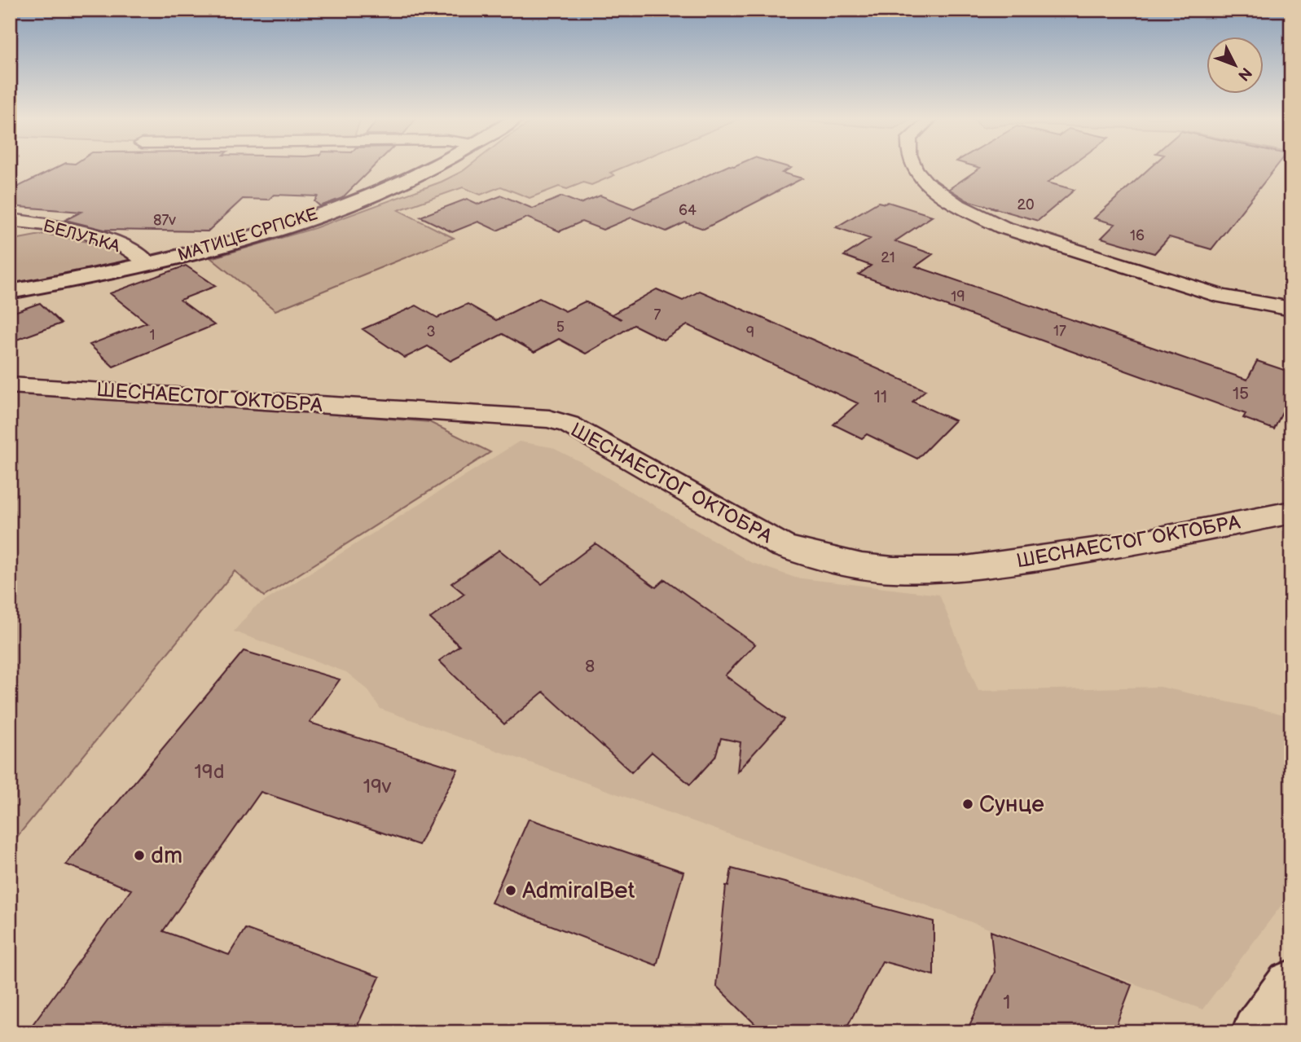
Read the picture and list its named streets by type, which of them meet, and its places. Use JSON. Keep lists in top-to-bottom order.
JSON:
{
  "streets": {
    "main road": ["МАТИЦЕ СРПСКЕ"],
    "street": ["БЕЛУЋКА", "ШЕСНАЕСТОГ ОКТОБРА"]
  },
  "crossings": [
    ["МАТИЦЕ СРПСКЕ", "БЕЛУЋКА"]
  ],
  "places": ["Сунце", "dm", "AdmiralBet"],
  "house_numbers": [
    "20",
    "64",
    "87v",
    "16",
    "21",
    "19",
    "7",
    "5",
    "17",
    "3",
    "9",
    "1",
    "15",
    "11",
    "8",
    "19d",
    "19v",
    "1"
  ],
  "north": "bottom right"
}
